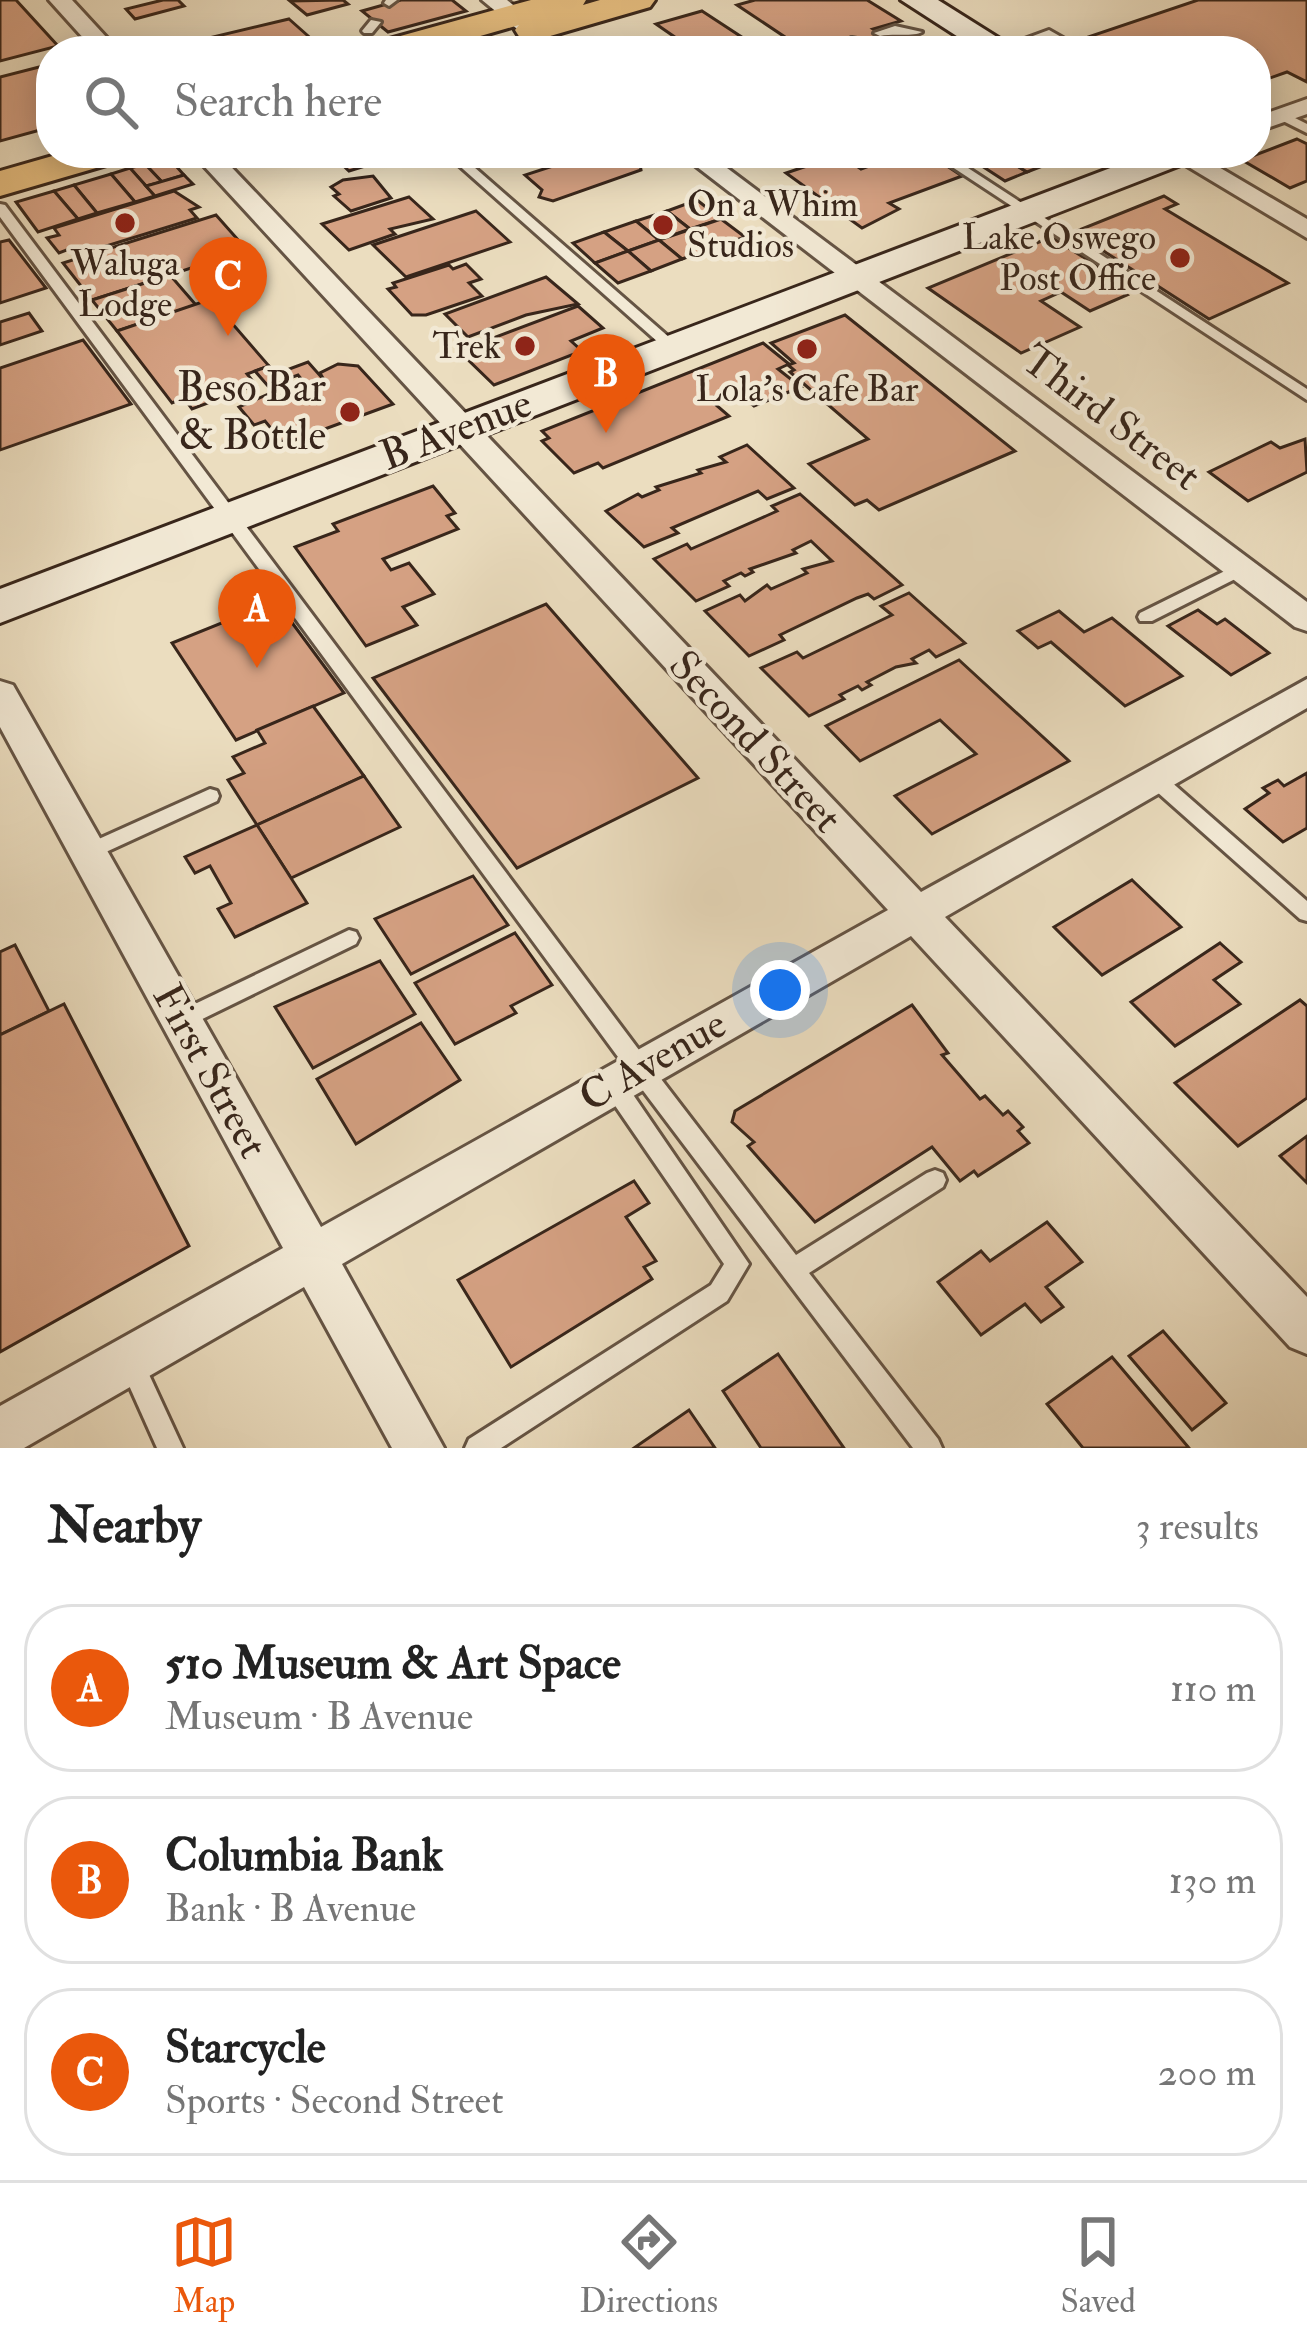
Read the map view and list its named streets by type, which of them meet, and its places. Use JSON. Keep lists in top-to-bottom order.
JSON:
{
  "streets": {
    "street": [
      "Third Street",
      "B Avenue",
      "Second Street",
      "C Avenue",
      "First Street"
    ]
  },
  "crossings": [
    ["Third Street", "B Avenue"],
    ["B Avenue", "Second Street"],
    ["Second Street", "C Avenue"],
    ["C Avenue", "First Street"]
  ],
  "places": [
    "Waluga Lodge",
    "On a Whim Studios",
    "Lake Oswego Post Office",
    "Trek",
    "Lola's Cafe Bar",
    "Beso Bar & Bottle"
  ],
  "page": {
    "search": "Search here",
    "pins": ["C", "B", "A"],
    "heading": ["Nearby", "3 results"],
    "list": [
      {
        "mark": "A",
        "name": "510 Museum & Art Space",
        "note": "Museum · B Avenue",
        "value": "110 m"
      },
      {
        "mark": "B",
        "name": "Columbia Bank",
        "note": "Bank · B Avenue",
        "value": "130 m"
      },
      {
        "mark": "C",
        "name": "Starcycle",
        "note": "Sports · Second Street",
        "value": "200 m"
      }
    ],
    "nav": ["Map", "Directions", "Saved"]
  }
}
